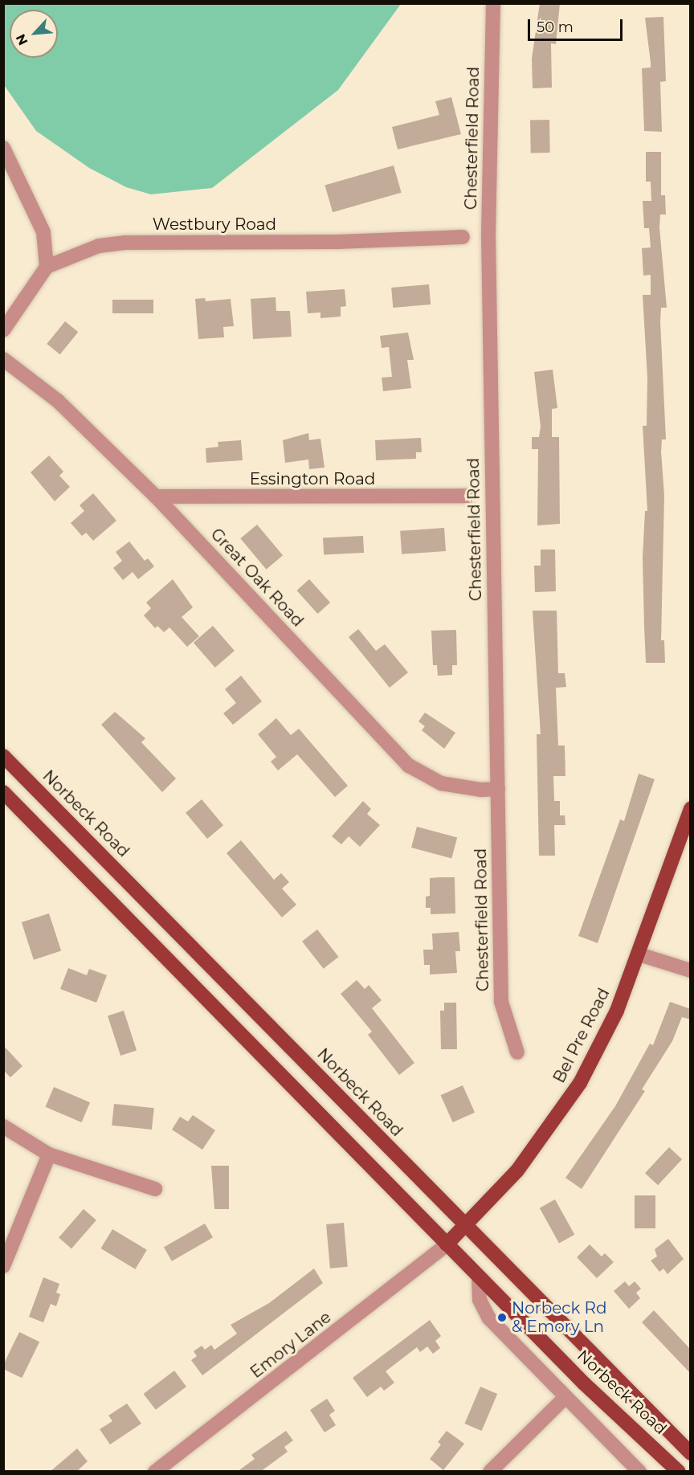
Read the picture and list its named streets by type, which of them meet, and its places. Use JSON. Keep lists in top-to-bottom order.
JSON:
{
  "streets": {
    "main road": ["Norbeck Road", "Bel Pre Road"],
    "street": [
      "Chesterfield Road",
      "Westbury Road",
      "Essington Road",
      "Great Oak Road",
      "Emory Lane"
    ]
  },
  "crossings": [
    ["Chesterfield Road", "Great Oak Road"],
    ["Essington Road", "Great Oak Road"],
    ["Norbeck Road", "Bel Pre Road"],
    ["Norbeck Road", "Emory Lane"],
    ["Bel Pre Road", "Emory Lane"]
  ],
  "places": ["Norbeck Rd & Emory Ln"],
  "scale_bar": "50 m",
  "north": "bottom left"
}
